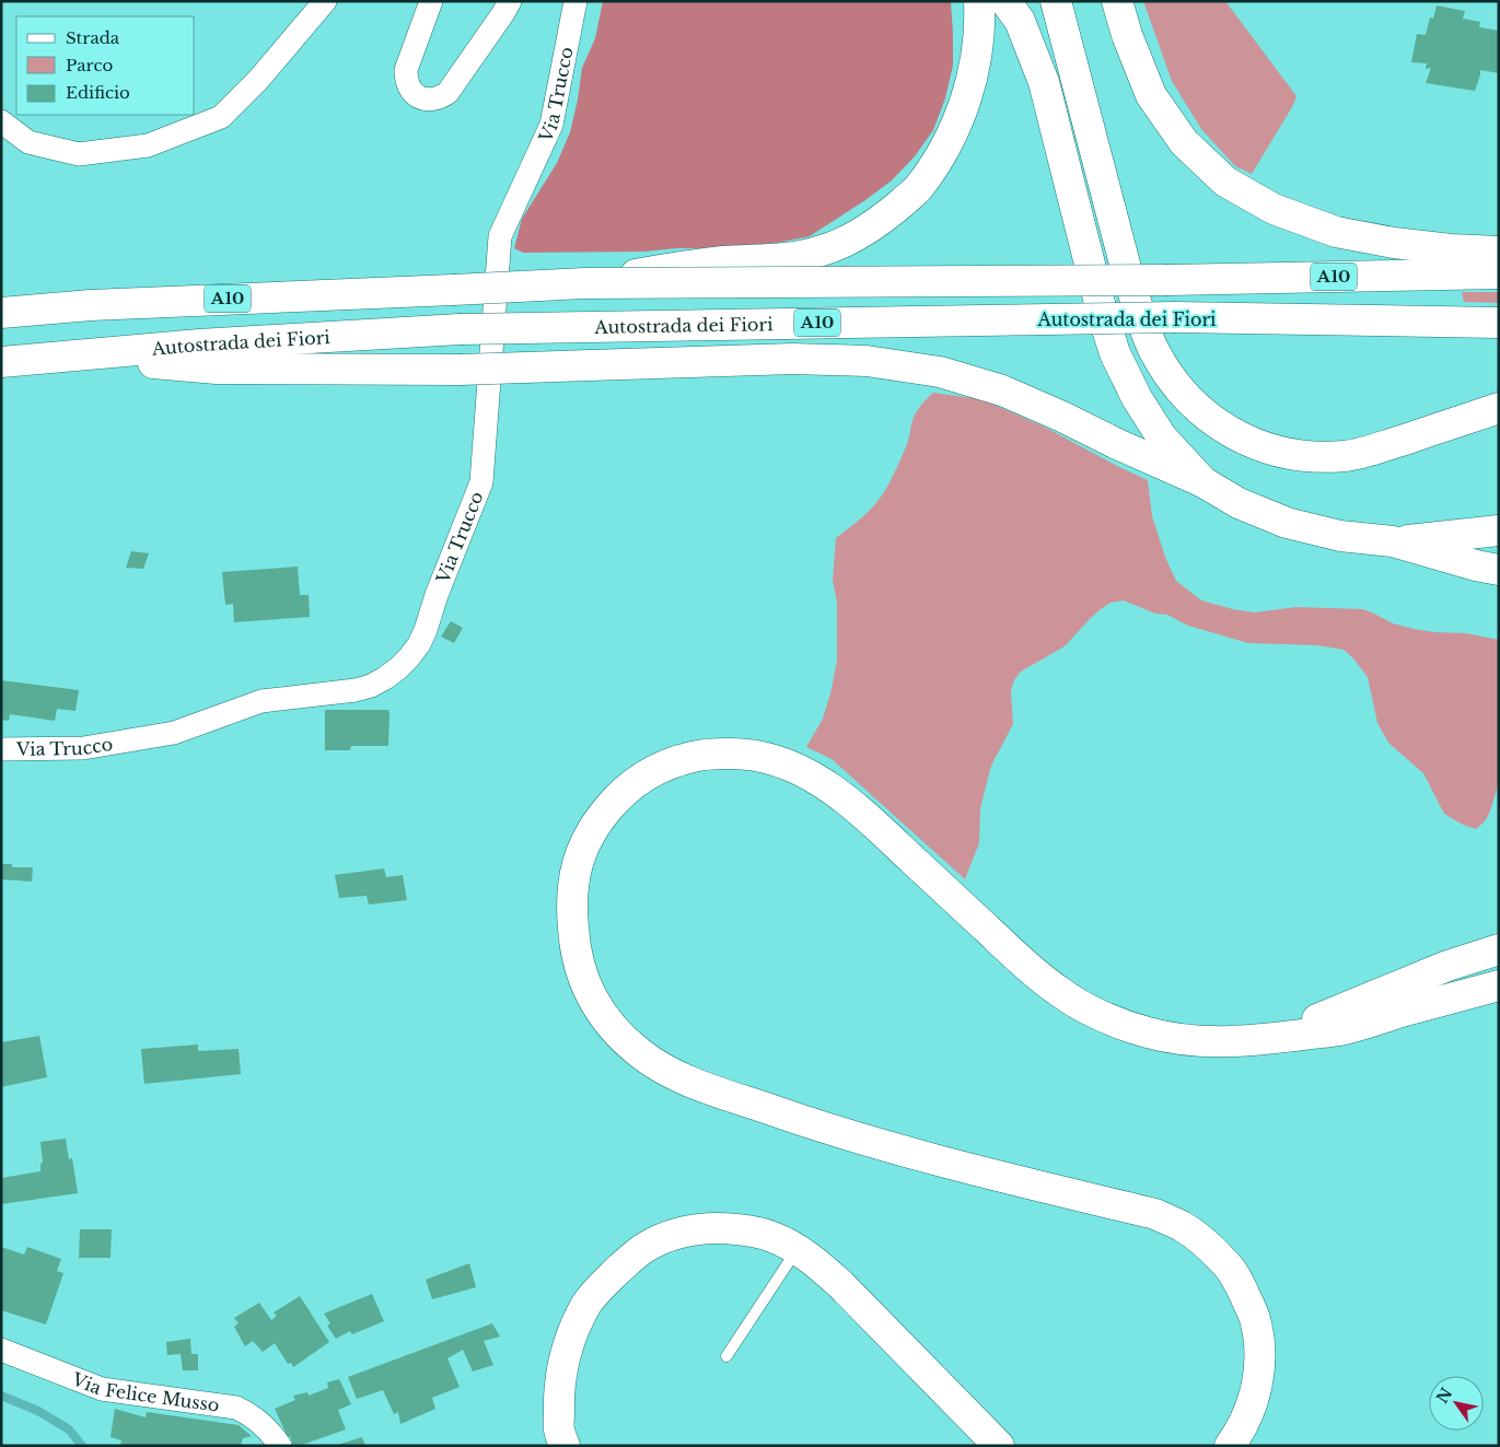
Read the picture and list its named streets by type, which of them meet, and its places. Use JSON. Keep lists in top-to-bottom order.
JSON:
{
  "streets": {
    "highway": ["A10", "Autostrada dei Fiori"],
    "street": ["Via Trucco", "Via Felice Musso"]
  },
  "legend": ["Strada", "Parco", "Edificio"],
  "north": "top left"
}
